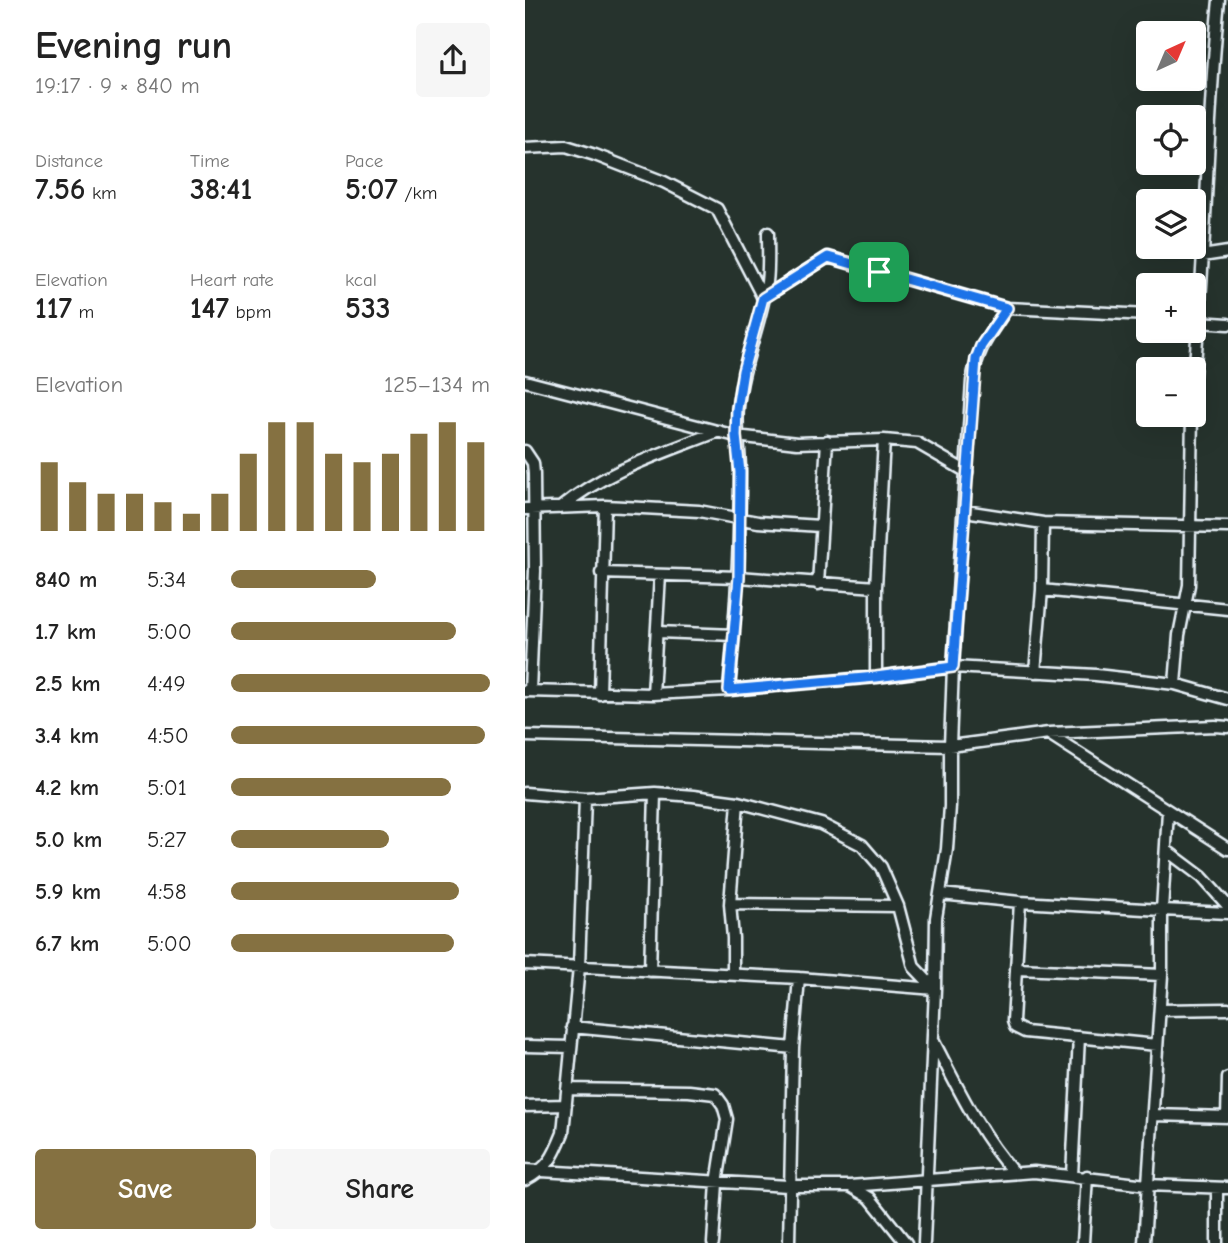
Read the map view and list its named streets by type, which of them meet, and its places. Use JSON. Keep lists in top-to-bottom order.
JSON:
{
  "north": "top right",
  "page": {
    "heading": ["Evening run", "19:17 · 9 × 840 m"],
    "map_buttons": ["+", "−"],
    "stats": [
      ["Distance", "7.56 km"],
      ["Time", "38:41"],
      ["Pace", "5:07 /km"],
      ["Elevation", "117 m"],
      ["Heart rate", "147 bpm"],
      ["kcal", "533"]
    ],
    "chart": ["Elevation", "125–134 m"],
    "list": [
      {
        "name": "840 m",
        "note": "5:34"
      },
      {
        "name": "1.7 km",
        "note": "5:00"
      },
      {
        "name": "2.5 km",
        "note": "4:49"
      },
      {
        "name": "3.4 km",
        "note": "4:50"
      },
      {
        "name": "4.2 km",
        "note": "5:01"
      },
      {
        "name": "5.0 km",
        "note": "5:27"
      },
      {
        "name": "5.9 km",
        "note": "4:58"
      },
      {
        "name": "6.7 km",
        "note": "5:00"
      }
    ],
    "buttons": ["Save", "Share"]
  }
}
